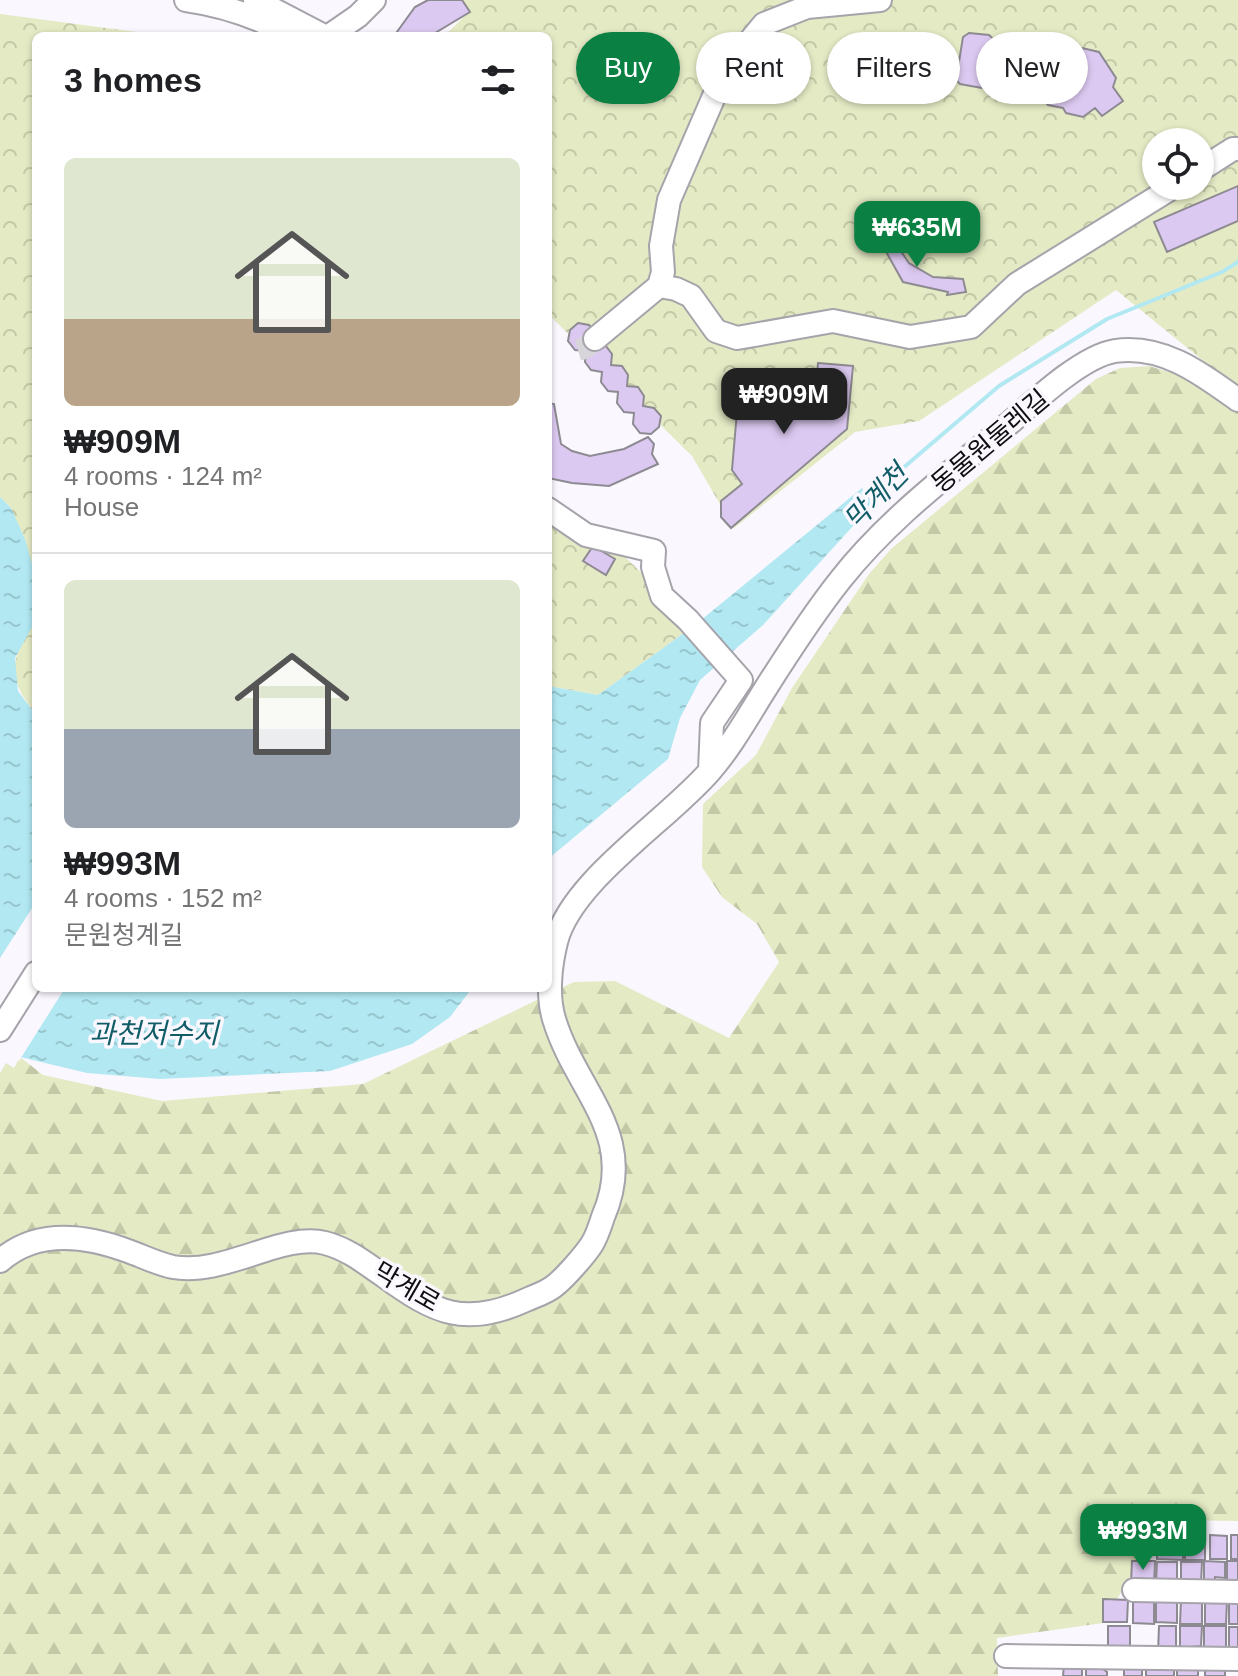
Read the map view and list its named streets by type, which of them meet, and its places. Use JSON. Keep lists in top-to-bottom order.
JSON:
{
  "streets": {
    "street": ["동물원둘레길", "막계로"]
  },
  "crossings": [
    ["동물원둘레길", "막계로"]
  ],
  "water": ["막계천", "과천저수지"],
  "page": {
    "chip": [
      "Buy",
      "Rent",
      "Filters",
      "New"
    ],
    "heading": "3 homes",
    "list": [
      {
        "name": "₩909M",
        "note": "4 rooms · 124 m² · House"
      },
      {
        "name": "₩993M",
        "note": "4 rooms · 152 m² · 문원청계길"
      }
    ],
    "price": ["₩635M", "₩909M", "₩993M"]
  }
}
